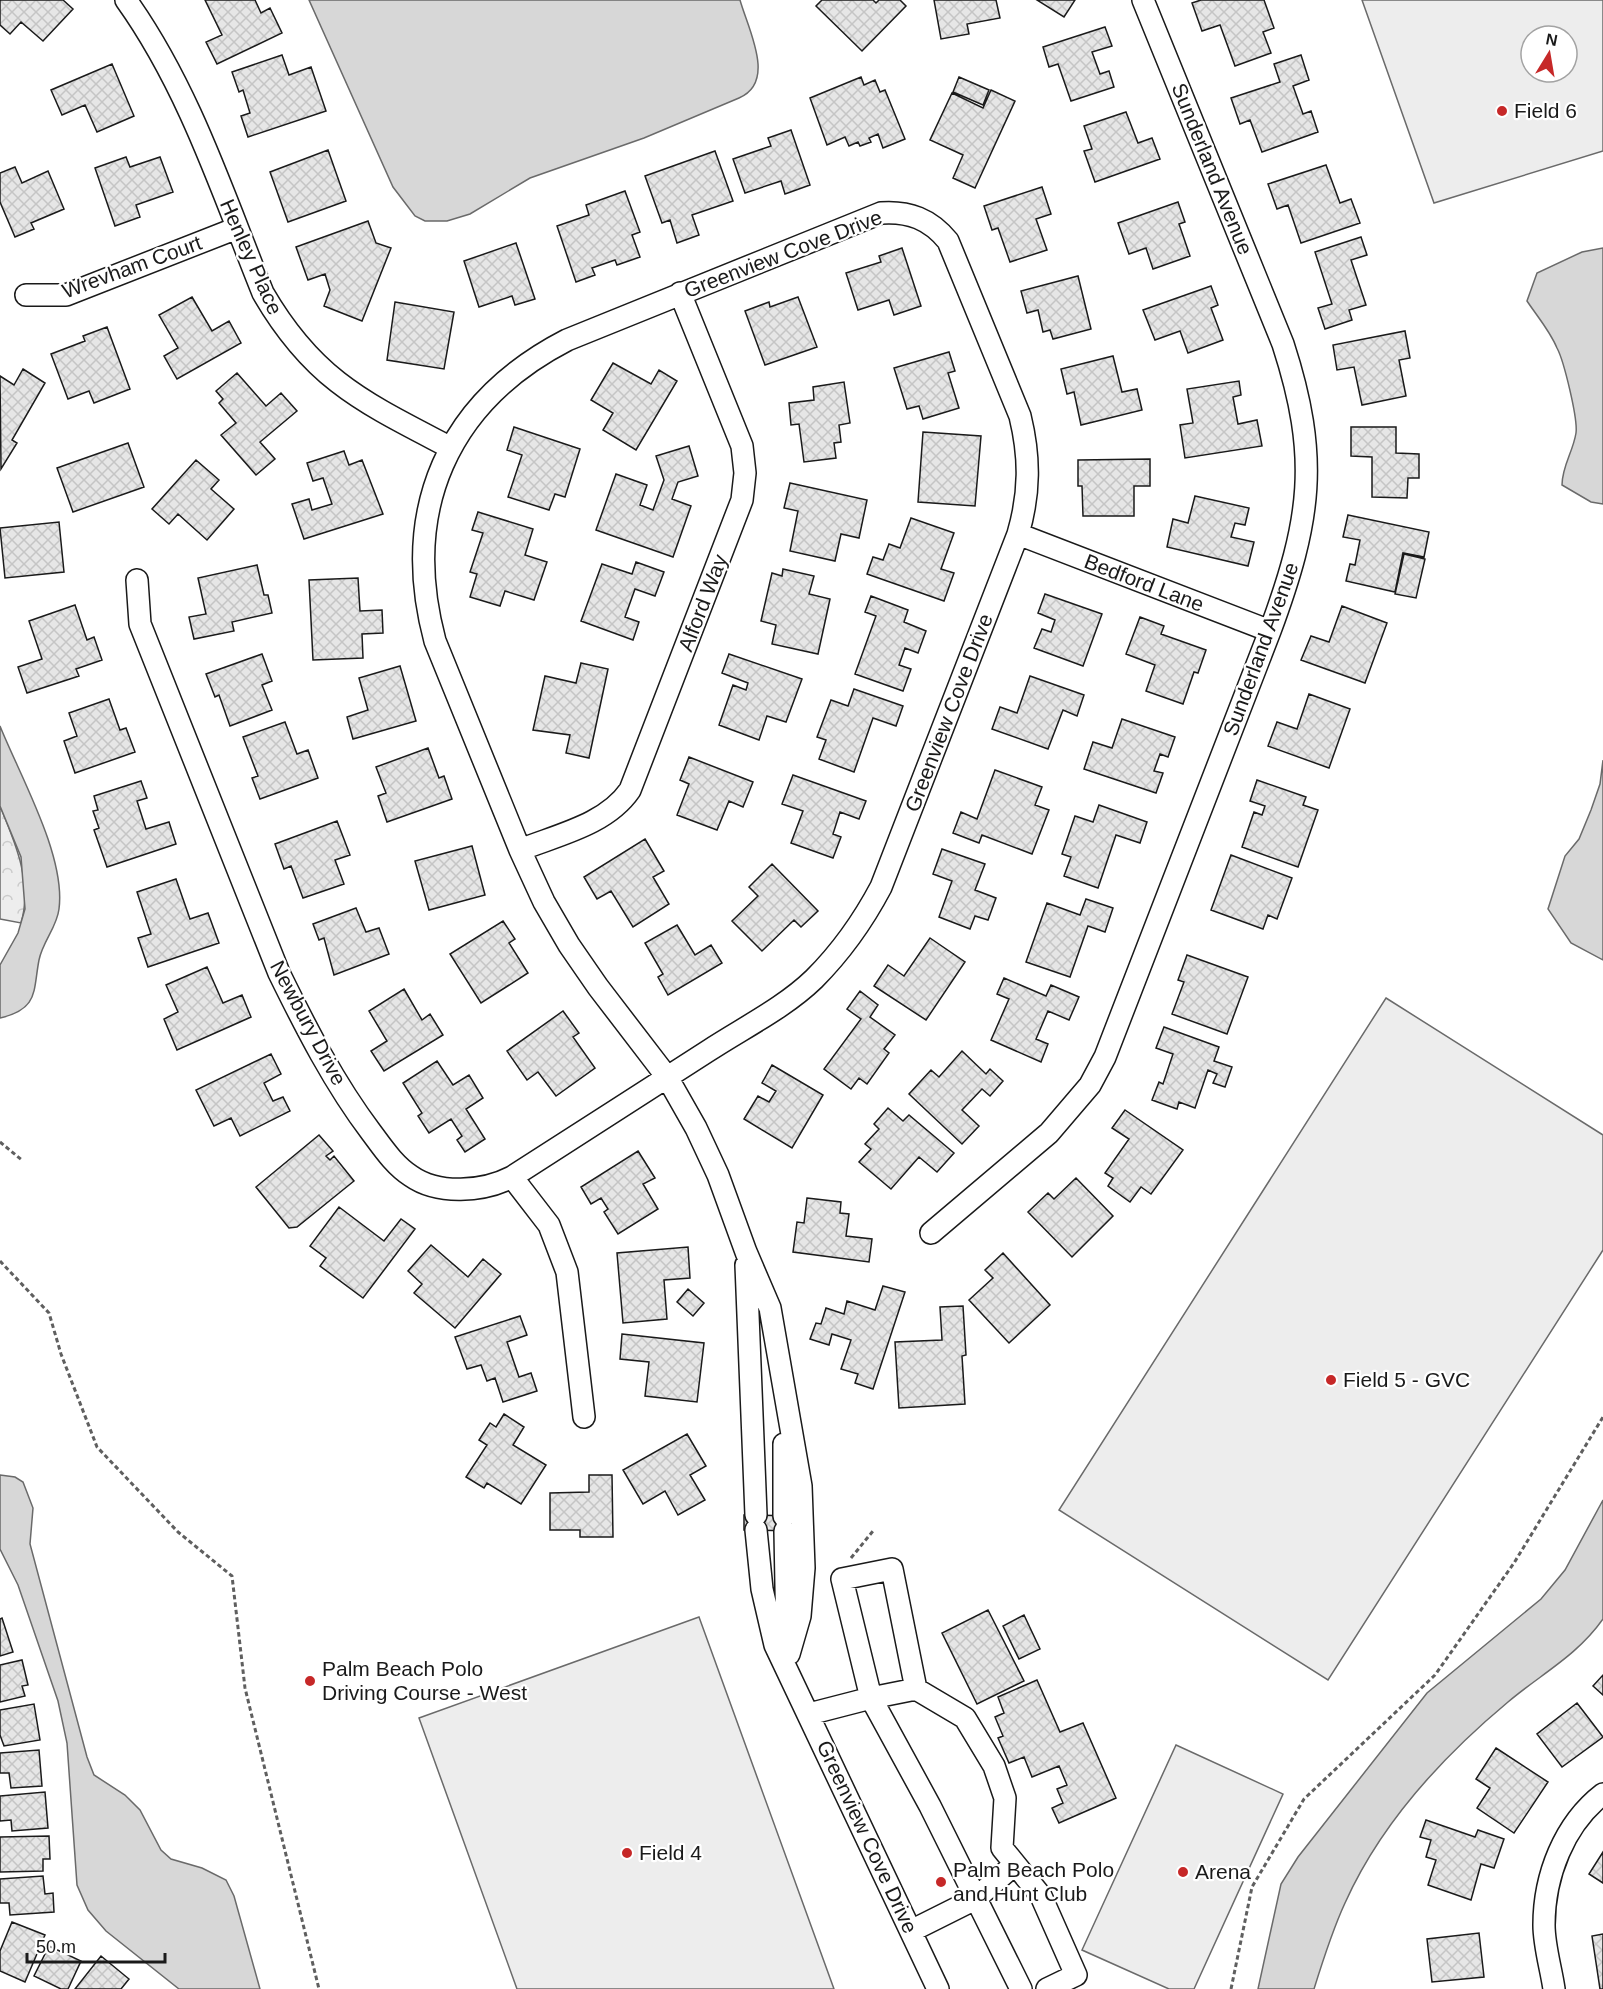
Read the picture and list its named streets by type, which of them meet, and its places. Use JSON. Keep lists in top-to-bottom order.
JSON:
{
  "streets": {
    "street": [
      "Sunderland Avenue",
      "Greenview Cove Drive",
      "Henley Place",
      "Wrevham Court",
      "Bedford Lane",
      "Alford Way",
      "Newbury Drive"
    ]
  },
  "crossings": [
    ["Sunderland Avenue", "Bedford Lane"],
    ["Greenview Cove Drive", "Henley Place"],
    ["Greenview Cove Drive", "Bedford Lane"],
    ["Greenview Cove Drive", "Alford Way"],
    ["Greenview Cove Drive", "Newbury Drive"],
    ["Henley Place", "Wrevham Court"]
  ],
  "places": [
    "Field 6",
    "Field 5 - GVC",
    "Palm Beach Polo Driving Course - West",
    "Field 4",
    "Arena",
    "Palm Beach Polo and Hunt Club"
  ],
  "scale_bar": "50 m",
  "north": "top"
}
